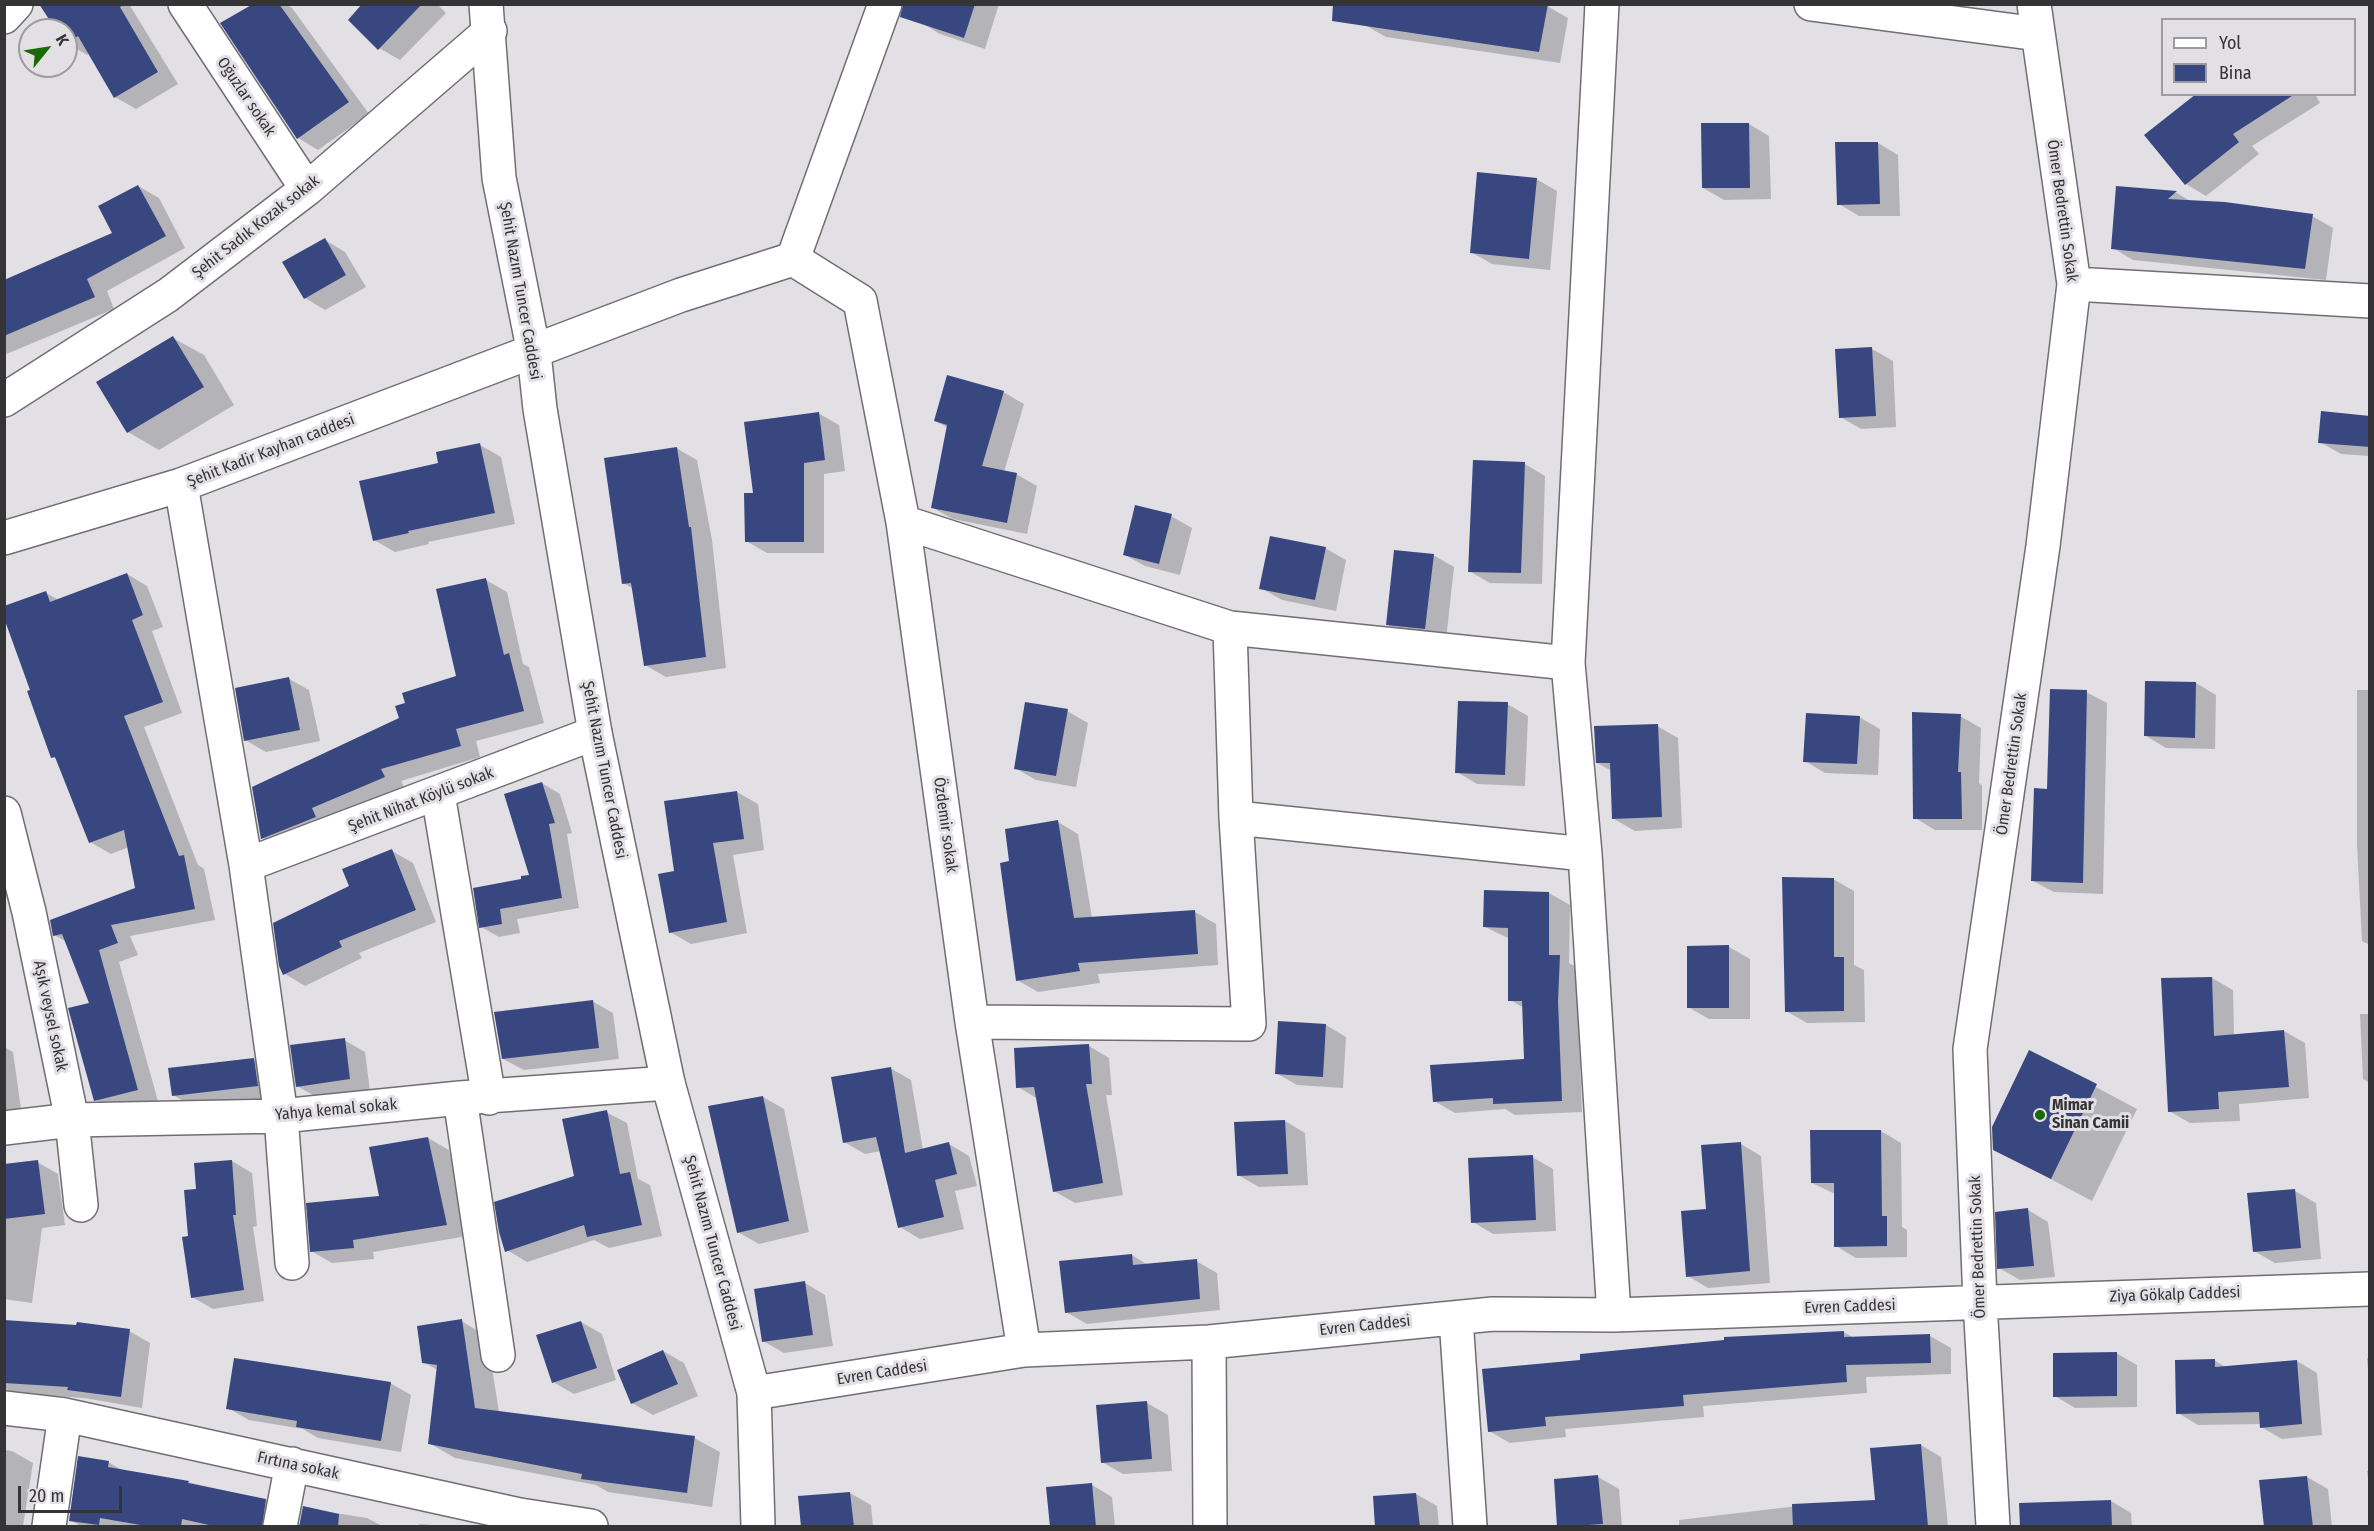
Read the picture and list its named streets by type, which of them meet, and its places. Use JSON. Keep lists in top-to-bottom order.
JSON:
{
  "streets": {
    "street": [
      "Oğuzlar sokak",
      "Ömer Bedrettin Sokak",
      "Şehit Sadık Kozak sokak",
      "Şehit Nazım Tuncer Caddesi",
      "Şehit Kadir Kayhan caddesi",
      "Şehit Nihat Köylü sokak",
      "Özdemir sokak",
      "Aşık veysel sokak",
      "Yahya kemal sokak",
      "Ziya Gökalp Caddesi",
      "Evren Caddesi",
      "Fırtına sokak"
    ]
  },
  "crossings": [
    ["Oğuzlar sokak", "Şehit Sadık Kozak sokak"],
    ["Ömer Bedrettin Sokak", "Ziya Gökalp Caddesi"],
    ["Ömer Bedrettin Sokak", "Evren Caddesi"],
    ["Şehit Sadık Kozak sokak", "Şehit Nazım Tuncer Caddesi"],
    ["Şehit Nazım Tuncer Caddesi", "Şehit Kadir Kayhan caddesi"],
    ["Şehit Nazım Tuncer Caddesi", "Şehit Nihat Köylü sokak"],
    ["Şehit Nazım Tuncer Caddesi", "Yahya kemal sokak"],
    ["Şehit Nazım Tuncer Caddesi", "Evren Caddesi"],
    ["Şehit Kadir Kayhan caddesi", "Özdemir sokak"],
    ["Özdemir sokak", "Evren Caddesi"],
    ["Aşık veysel sokak", "Yahya kemal sokak"],
    ["Ziya Gökalp Caddesi", "Evren Caddesi"]
  ],
  "places": ["Mimar Sinan Camii"],
  "legend": ["Yol", "Bina"],
  "scale_bar": "20 m",
  "north": "top right"
}
